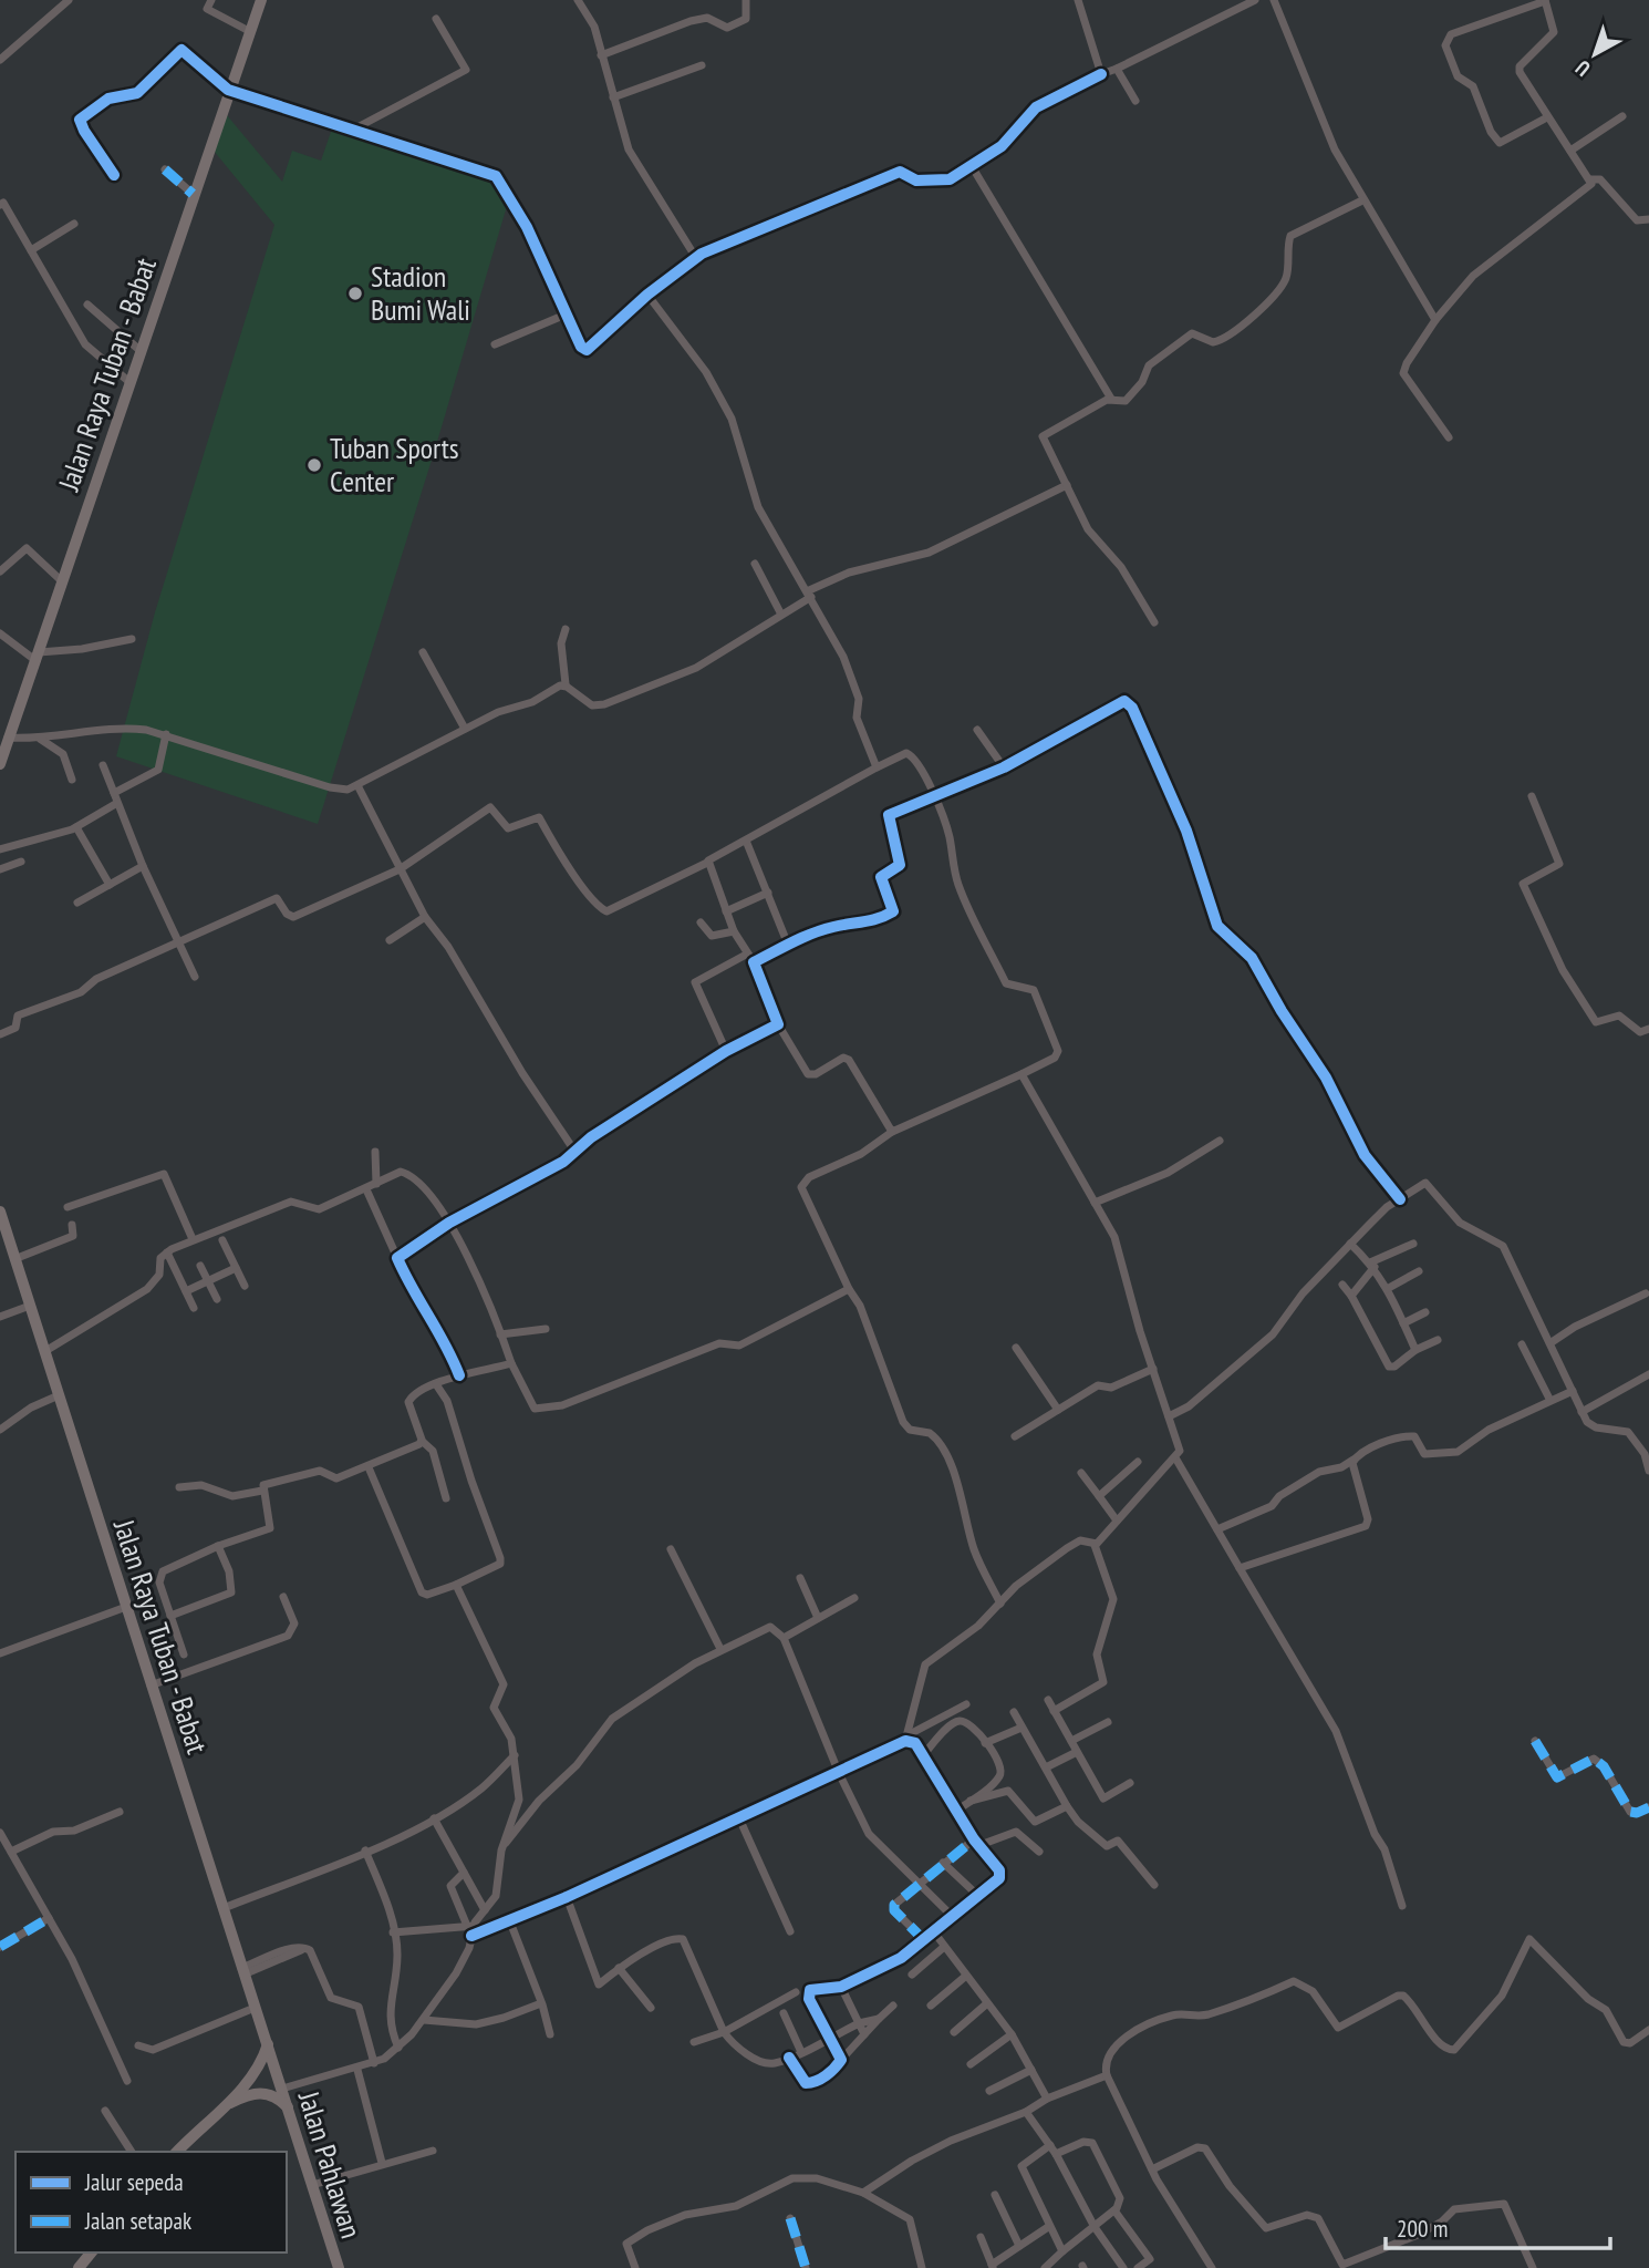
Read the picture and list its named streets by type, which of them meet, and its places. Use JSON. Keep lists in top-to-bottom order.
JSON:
{
  "streets": {
    "highway": ["Jalan Raya Tuban - Babat", "Jalan Pahlawan"]
  },
  "crossings": [
    ["Jalan Raya Tuban - Babat", "Jalan Pahlawan"]
  ],
  "places": ["Stadion Bumi Wali", "Tuban Sports Center"],
  "legend": ["Jalur sepeda", "Jalan setapak"],
  "scale_bar": "200 m",
  "north": "bottom left"
}
